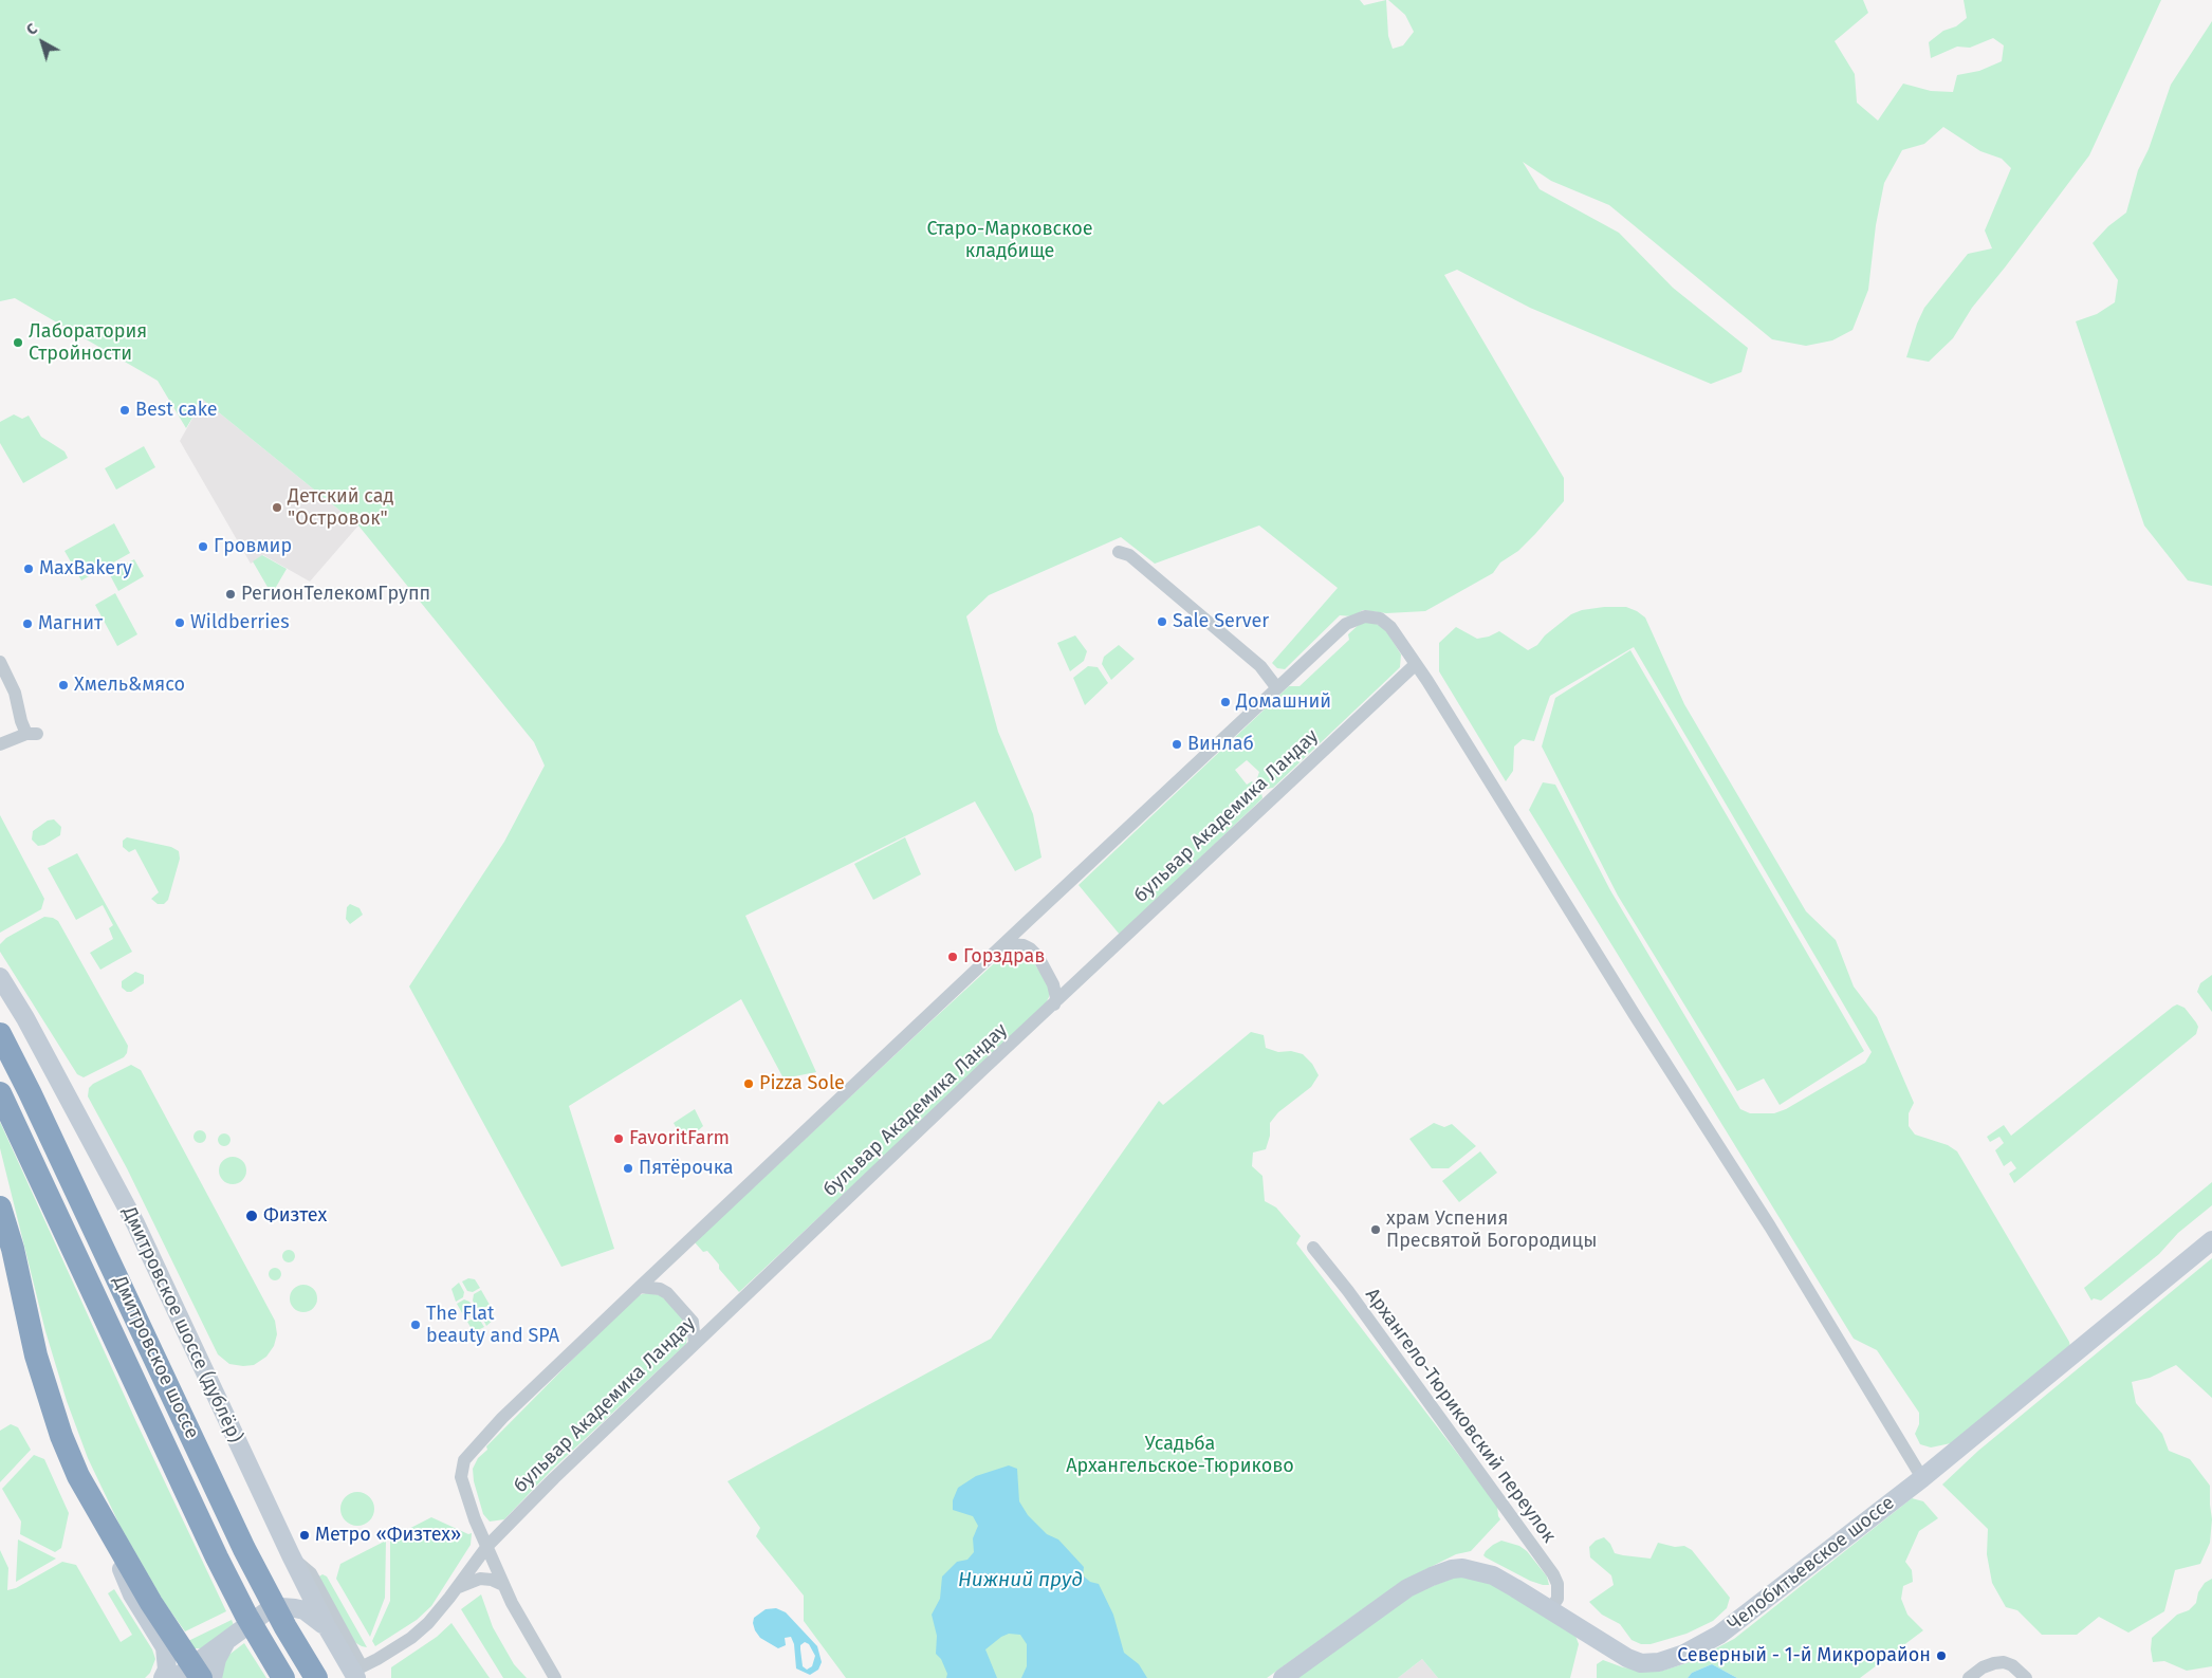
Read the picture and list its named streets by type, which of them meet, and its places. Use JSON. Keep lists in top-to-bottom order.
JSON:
{
  "streets": {
    "highway": ["Дмитровское шоссе"],
    "street": [
      "бульвар Академика Ландау",
      "Дмитровское шоссе (дублёр)",
      "Архангело-Тюриковский переулок",
      "Челобитьевское шоссе"
    ]
  },
  "crossings": [
    ["бульвар Академика Ландау", "Дмитровское шоссе (дублёр)"],
    ["Архангело-Тюриковский переулок", "Челобитьевское шоссе"]
  ],
  "water": ["Нижний пруд"],
  "parks": ["Старо-Марковское кладбище", "Усадьба Архангельское-Тюриково"],
  "places": [
    "Лаборатория Стройности",
    "Best cake",
    "Детский сад \"Островок\"",
    "Гровмир",
    "MaxBakery",
    "РегионТелекомГрупп",
    "Sale Server",
    "Wildberries",
    "Магнит",
    "Хмель&мясо",
    "Домашний",
    "Винлаб",
    "Горздрав",
    "Pizza Sole",
    "FavoritFarm",
    "Пятёрочка",
    "Физтех",
    "храм Успения Пресвятой Богородицы",
    "The Flat beauty and SPA",
    "Метро «Физтех»",
    "Северный - 1-й Микрорайон"
  ],
  "north": "top left"
}
